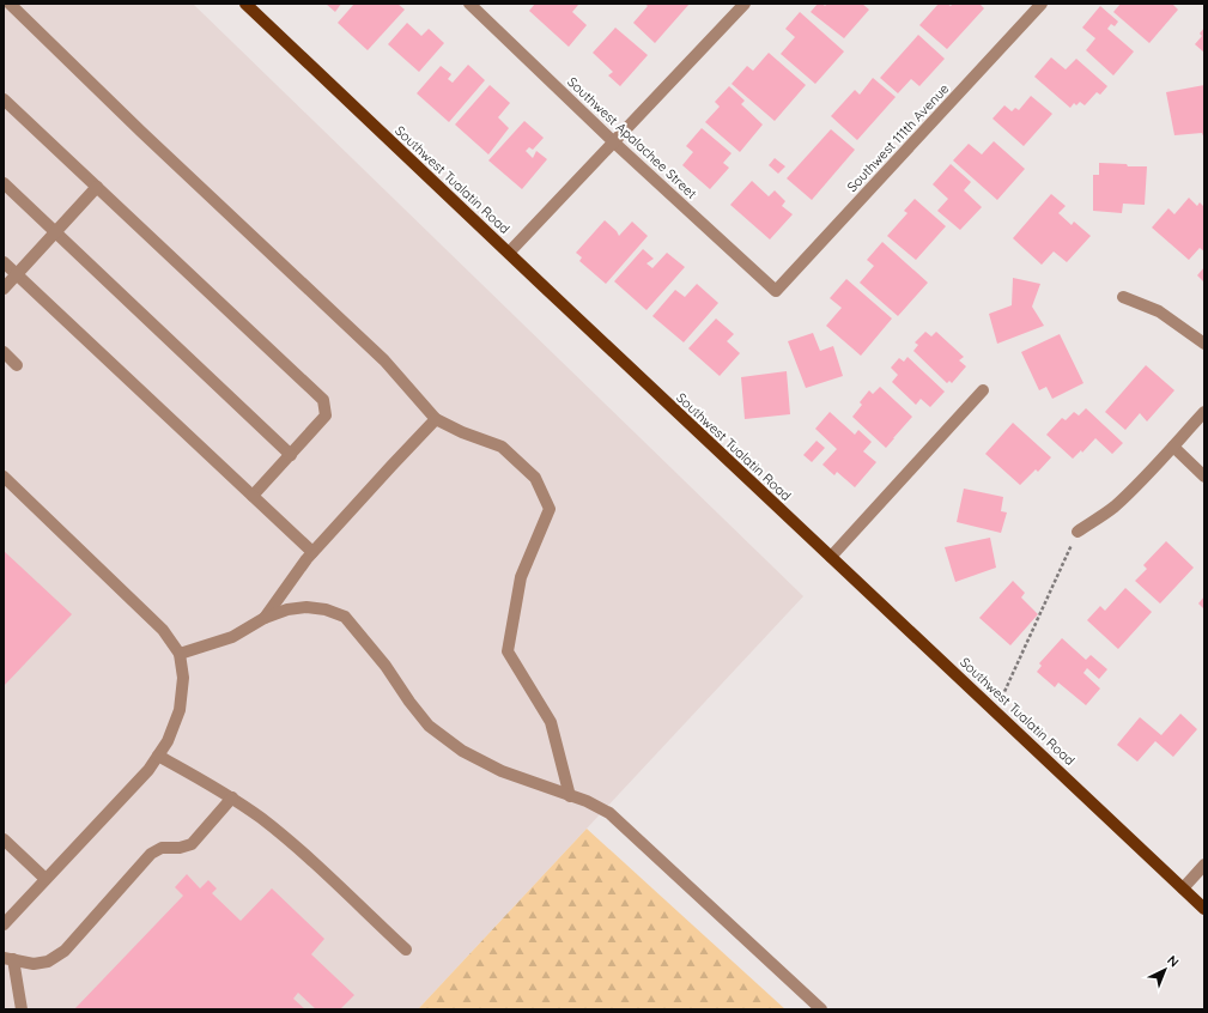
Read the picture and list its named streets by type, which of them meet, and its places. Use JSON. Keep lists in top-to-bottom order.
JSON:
{
  "streets": {
    "main road": ["Southwest Tualatin Road"],
    "street": ["Southwest Apalachee Street", "Southwest 111th Avenue"]
  },
  "crossings": [
    ["Southwest Apalachee Street", "Southwest 111th Avenue"]
  ],
  "north": "top right"
}
